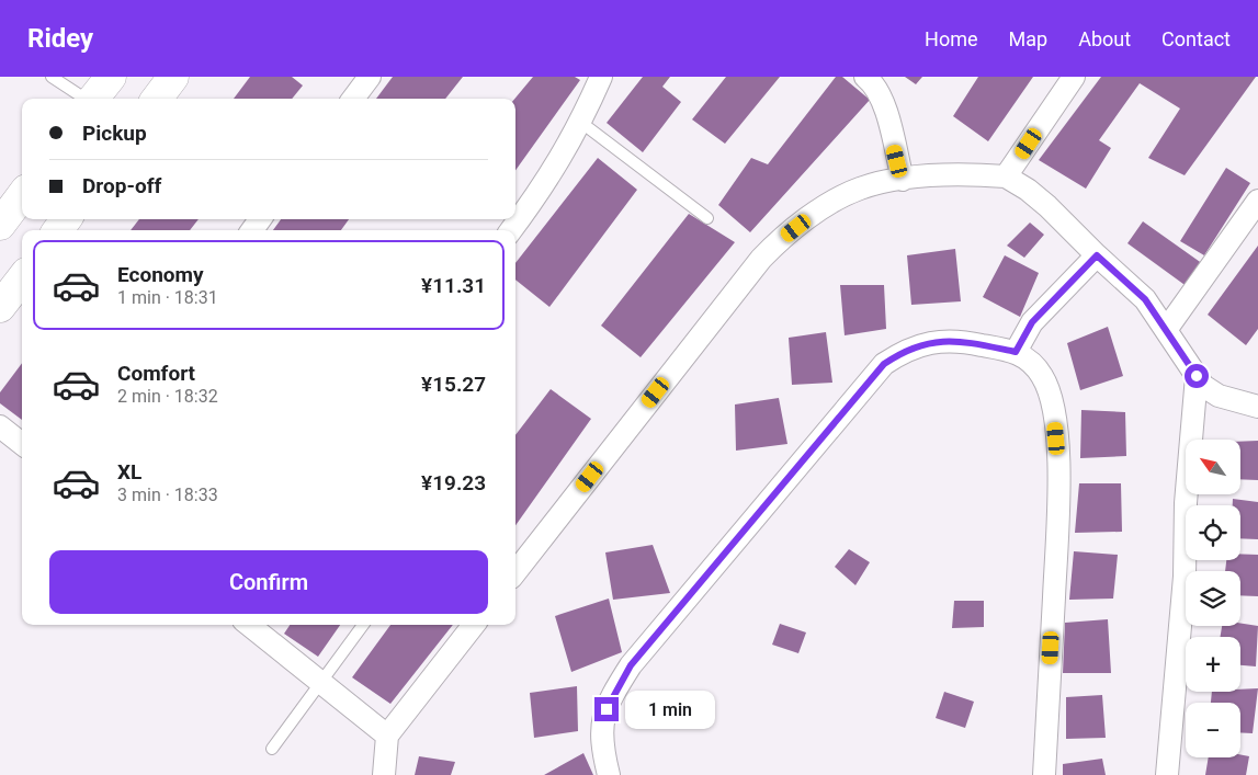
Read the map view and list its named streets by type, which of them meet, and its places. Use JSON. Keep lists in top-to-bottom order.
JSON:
{
  "north": "top left",
  "page": {
    "header": "Ridey",
    "nav": [
      "Home",
      "Map",
      "About",
      "Contact"
    ],
    "banner": ["Pickup", "Drop-off"],
    "list": [
      {
        "name": "Economy",
        "note": "1 min · 18:31",
        "value": "¥11.31"
      },
      {
        "name": "Comfort",
        "note": "2 min · 18:32",
        "value": "¥15.27"
      },
      {
        "name": "XL",
        "note": "3 min · 18:33",
        "value": "¥19.23"
      }
    ],
    "map_buttons": ["+", "−"],
    "buttons": "Confirm",
    "bubble": "1 min"
  }
}
